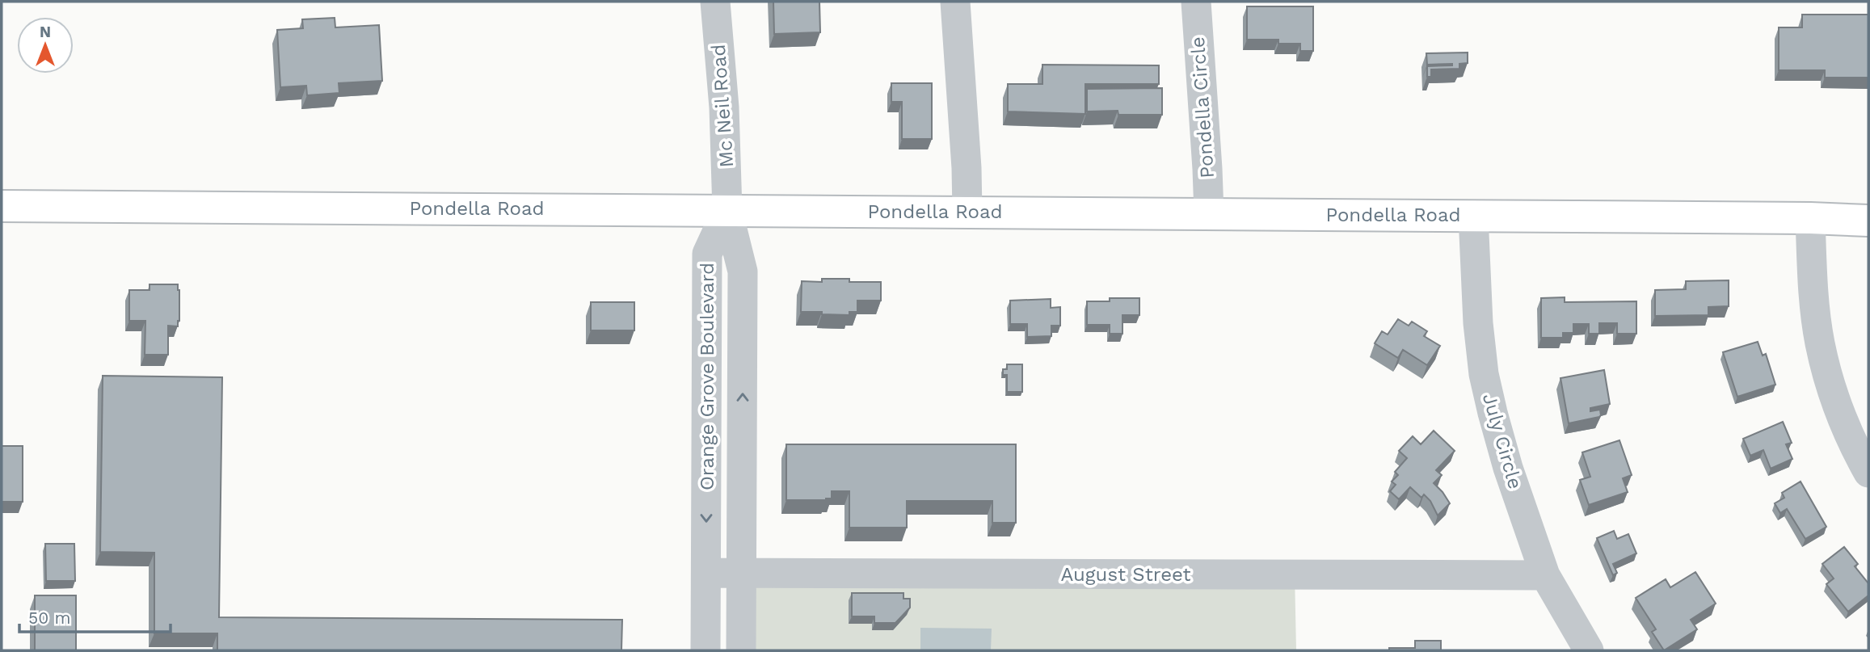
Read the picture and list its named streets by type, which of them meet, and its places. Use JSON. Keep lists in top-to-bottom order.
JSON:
{
  "streets": {
    "main road": ["Pondella Road"],
    "street": [
      "Mc Neil Road",
      "Pondella Circle",
      "Orange Grove Boulevard",
      "July Circle",
      "August Street"
    ]
  },
  "crossings": [
    ["Mc Neil Road", "Pondella Road"],
    ["Mc Neil Road", "Orange Grove Boulevard"],
    ["Pondella Circle", "Pondella Road"],
    ["Pondella Road", "Orange Grove Boulevard"],
    ["Pondella Road", "July Circle"],
    ["Orange Grove Boulevard", "August Street"],
    ["July Circle", "August Street"]
  ],
  "scale_bar": "50 m",
  "north": "top"
}
